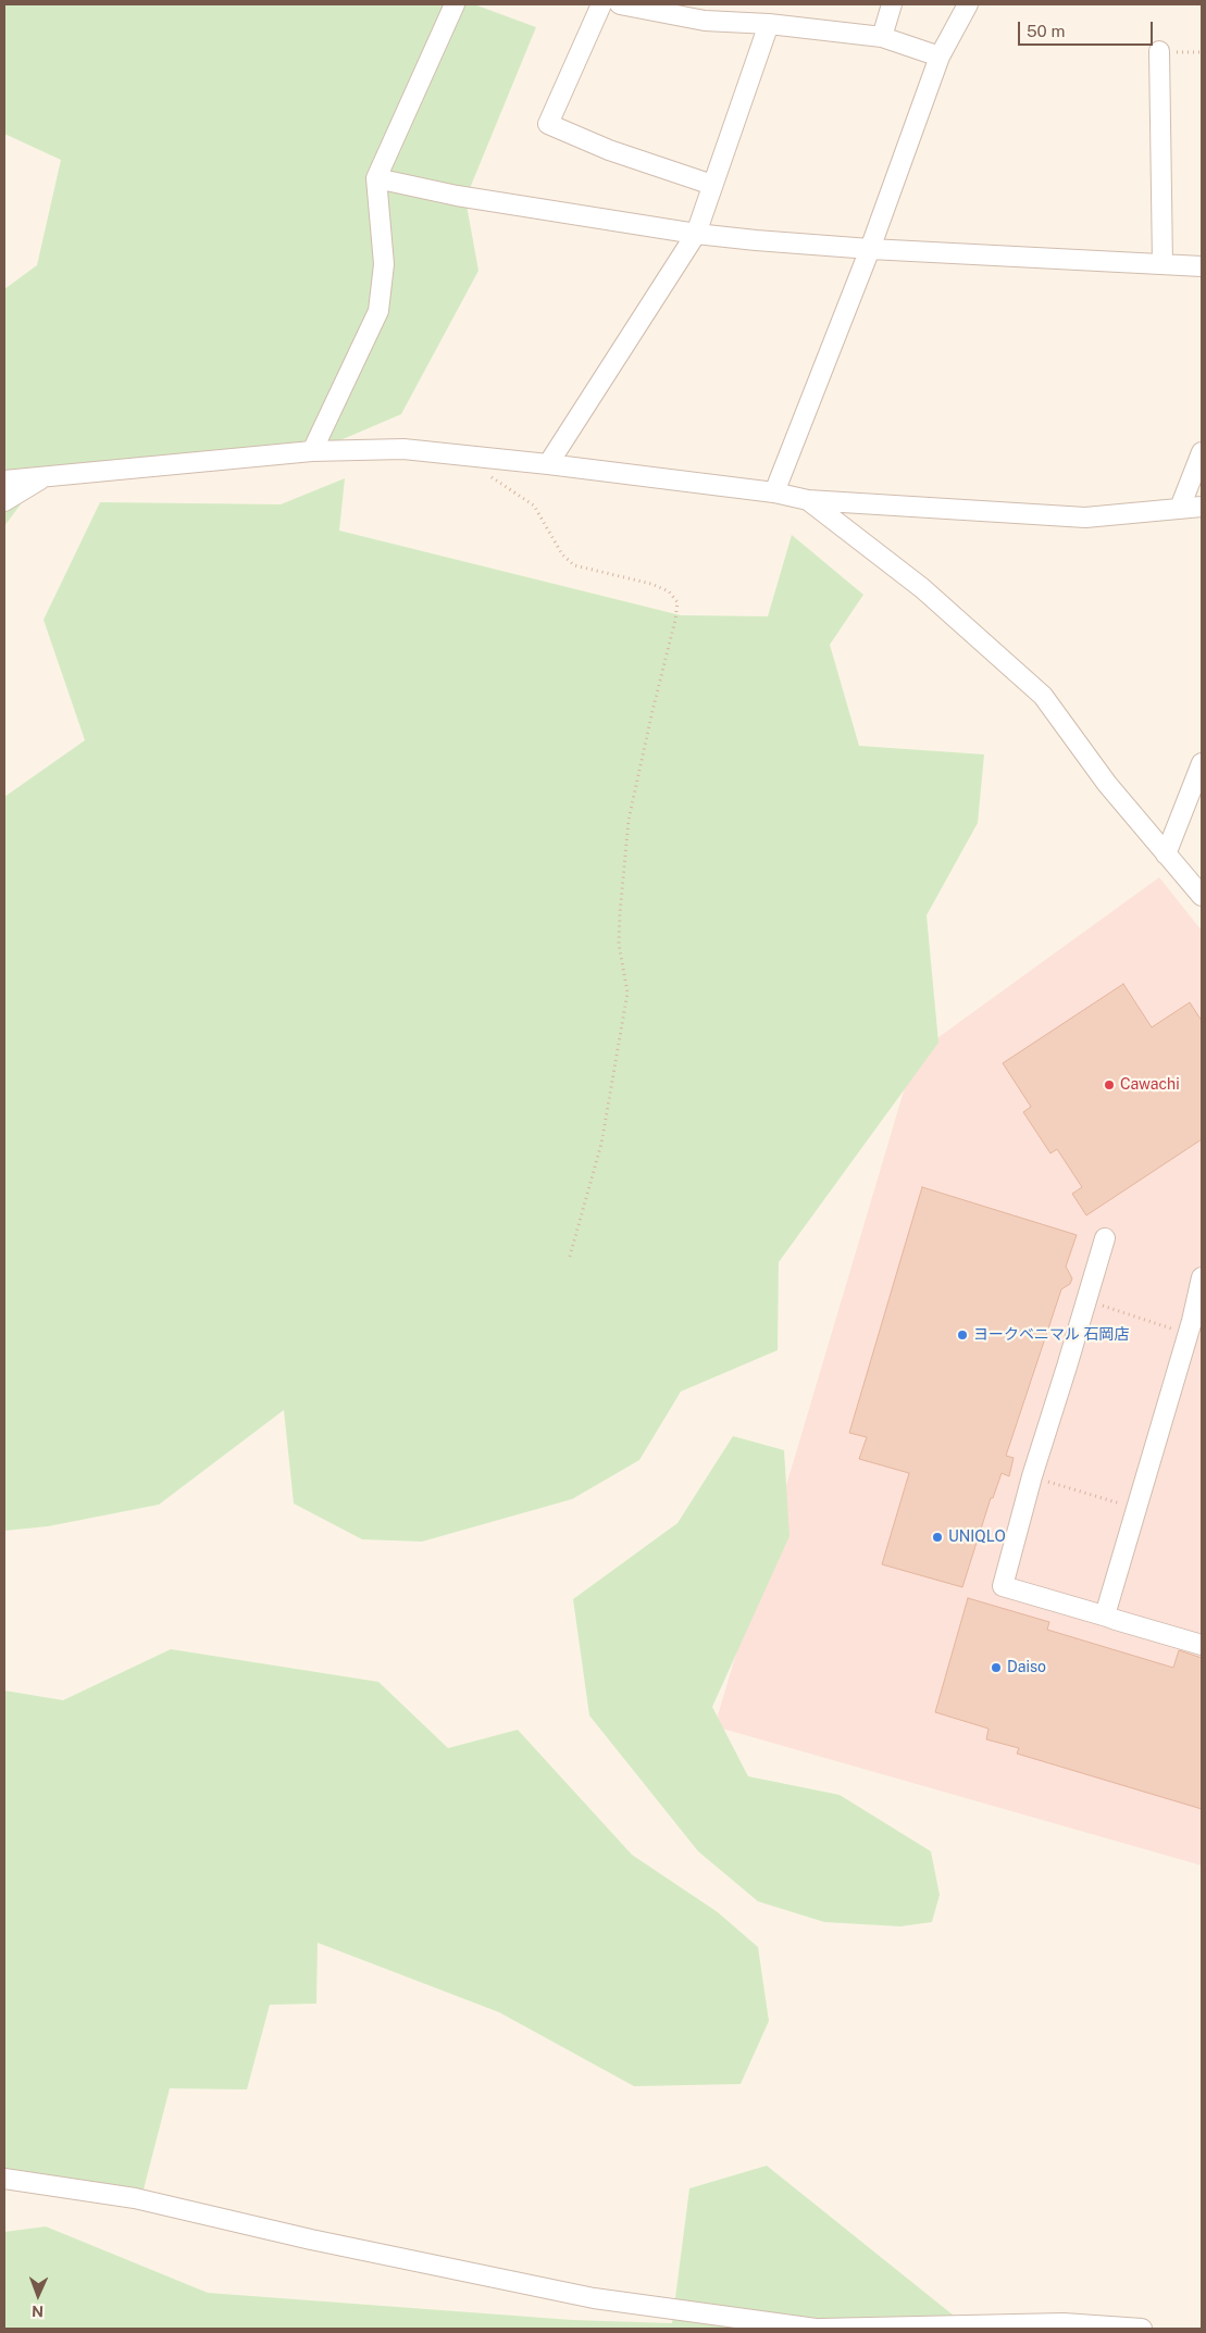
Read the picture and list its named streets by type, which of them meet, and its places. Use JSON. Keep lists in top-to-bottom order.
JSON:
{
  "places": [
    "Cawachi",
    "ヨークベニマル 石岡店",
    "UNIQLO",
    "Daiso"
  ],
  "scale_bar": "50 m",
  "north": "bottom"
}
